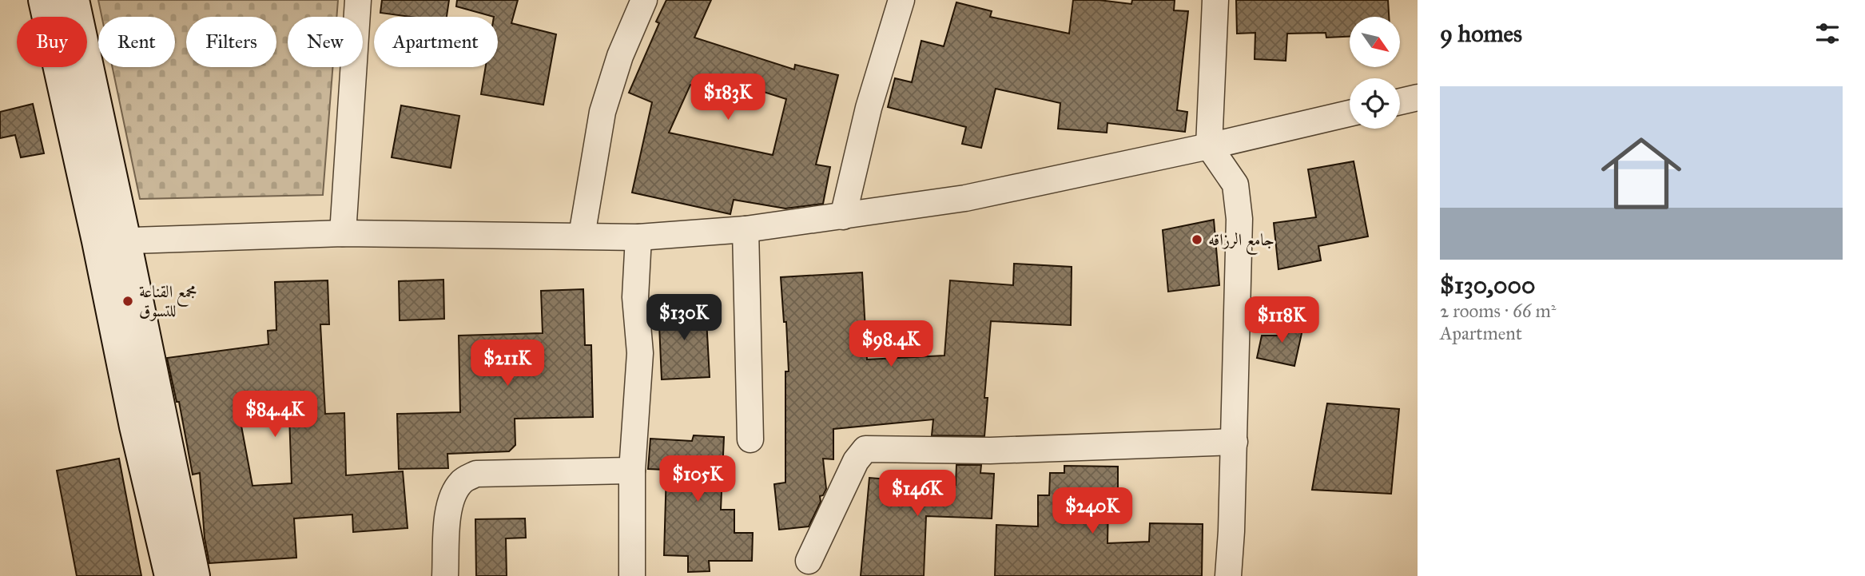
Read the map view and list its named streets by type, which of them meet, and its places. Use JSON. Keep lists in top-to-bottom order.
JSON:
{
  "places": ["جامع الرزاقه", "مجمع القناعة للتسوق"],
  "north": "bottom right",
  "page": {
    "heading": "9 homes",
    "chip": [
      "Buy",
      "Rent",
      "Filters",
      "New",
      "Apartment"
    ],
    "list": [
      {
        "name": "$130,000",
        "note": "2 rooms · 66 m² · Apartment"
      }
    ],
    "price": [
      "$183K",
      "$130K",
      "$118K",
      "$98.4K",
      "$211K",
      "$84.4K",
      "$105K",
      "$146K",
      "$240K"
    ]
  }
}
